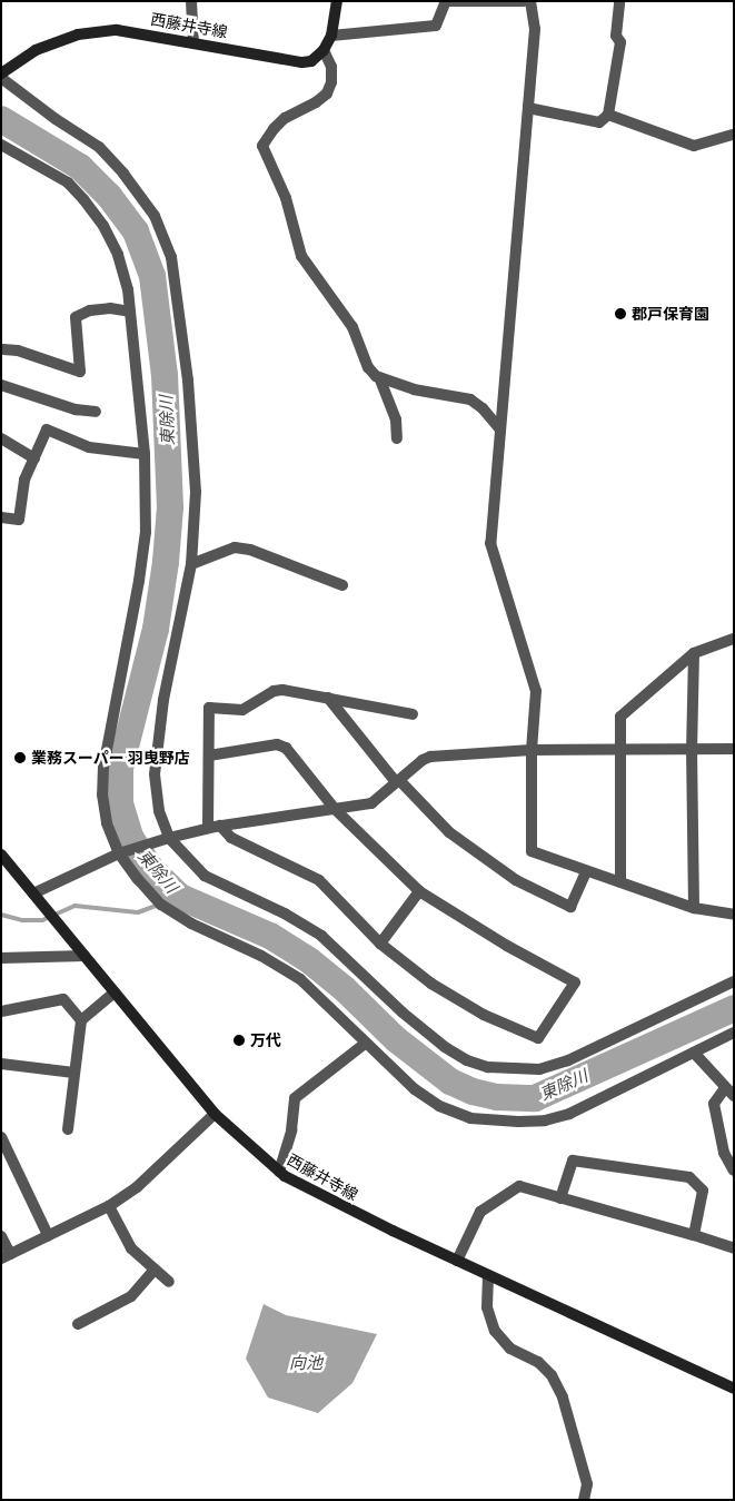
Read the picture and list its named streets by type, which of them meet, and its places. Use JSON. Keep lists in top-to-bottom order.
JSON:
{
  "streets": {
    "main road": ["西藤井寺線"]
  },
  "water": ["東除川", "向池"],
  "places": ["郡戸保育園", "業務スーパー 羽曳野店", "万代"]
}
